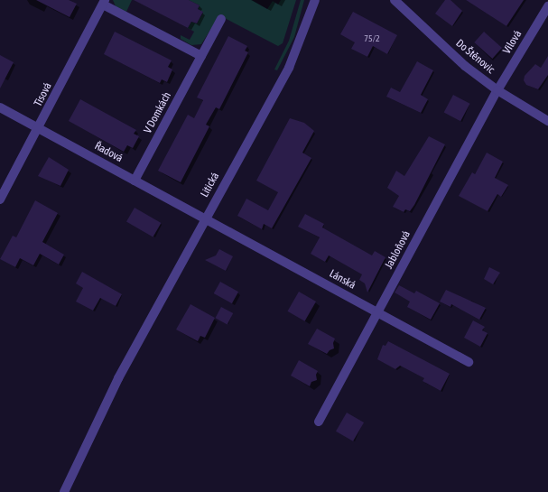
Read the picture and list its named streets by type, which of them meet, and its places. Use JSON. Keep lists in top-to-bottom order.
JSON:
{
  "streets": {
    "street": [
      "Vilová",
      "Do Štěnovic",
      "Tisová",
      "V Domkách",
      "Řadová",
      "Litická",
      "Jabloňová",
      "Lánská"
    ]
  },
  "crossings": [
    ["Vilová", "Do Štěnovic"],
    ["Vilová", "Jabloňová"],
    ["Do Štěnovic", "Jabloňová"],
    ["Tisová", "Řadová"],
    ["V Domkách", "Řadová"],
    ["Řadová", "Litická"],
    ["Řadová", "Lánská"],
    ["Litická", "Lánská"],
    ["Jabloňová", "Lánská"]
  ],
  "house_numbers": ["75/2"]
}
